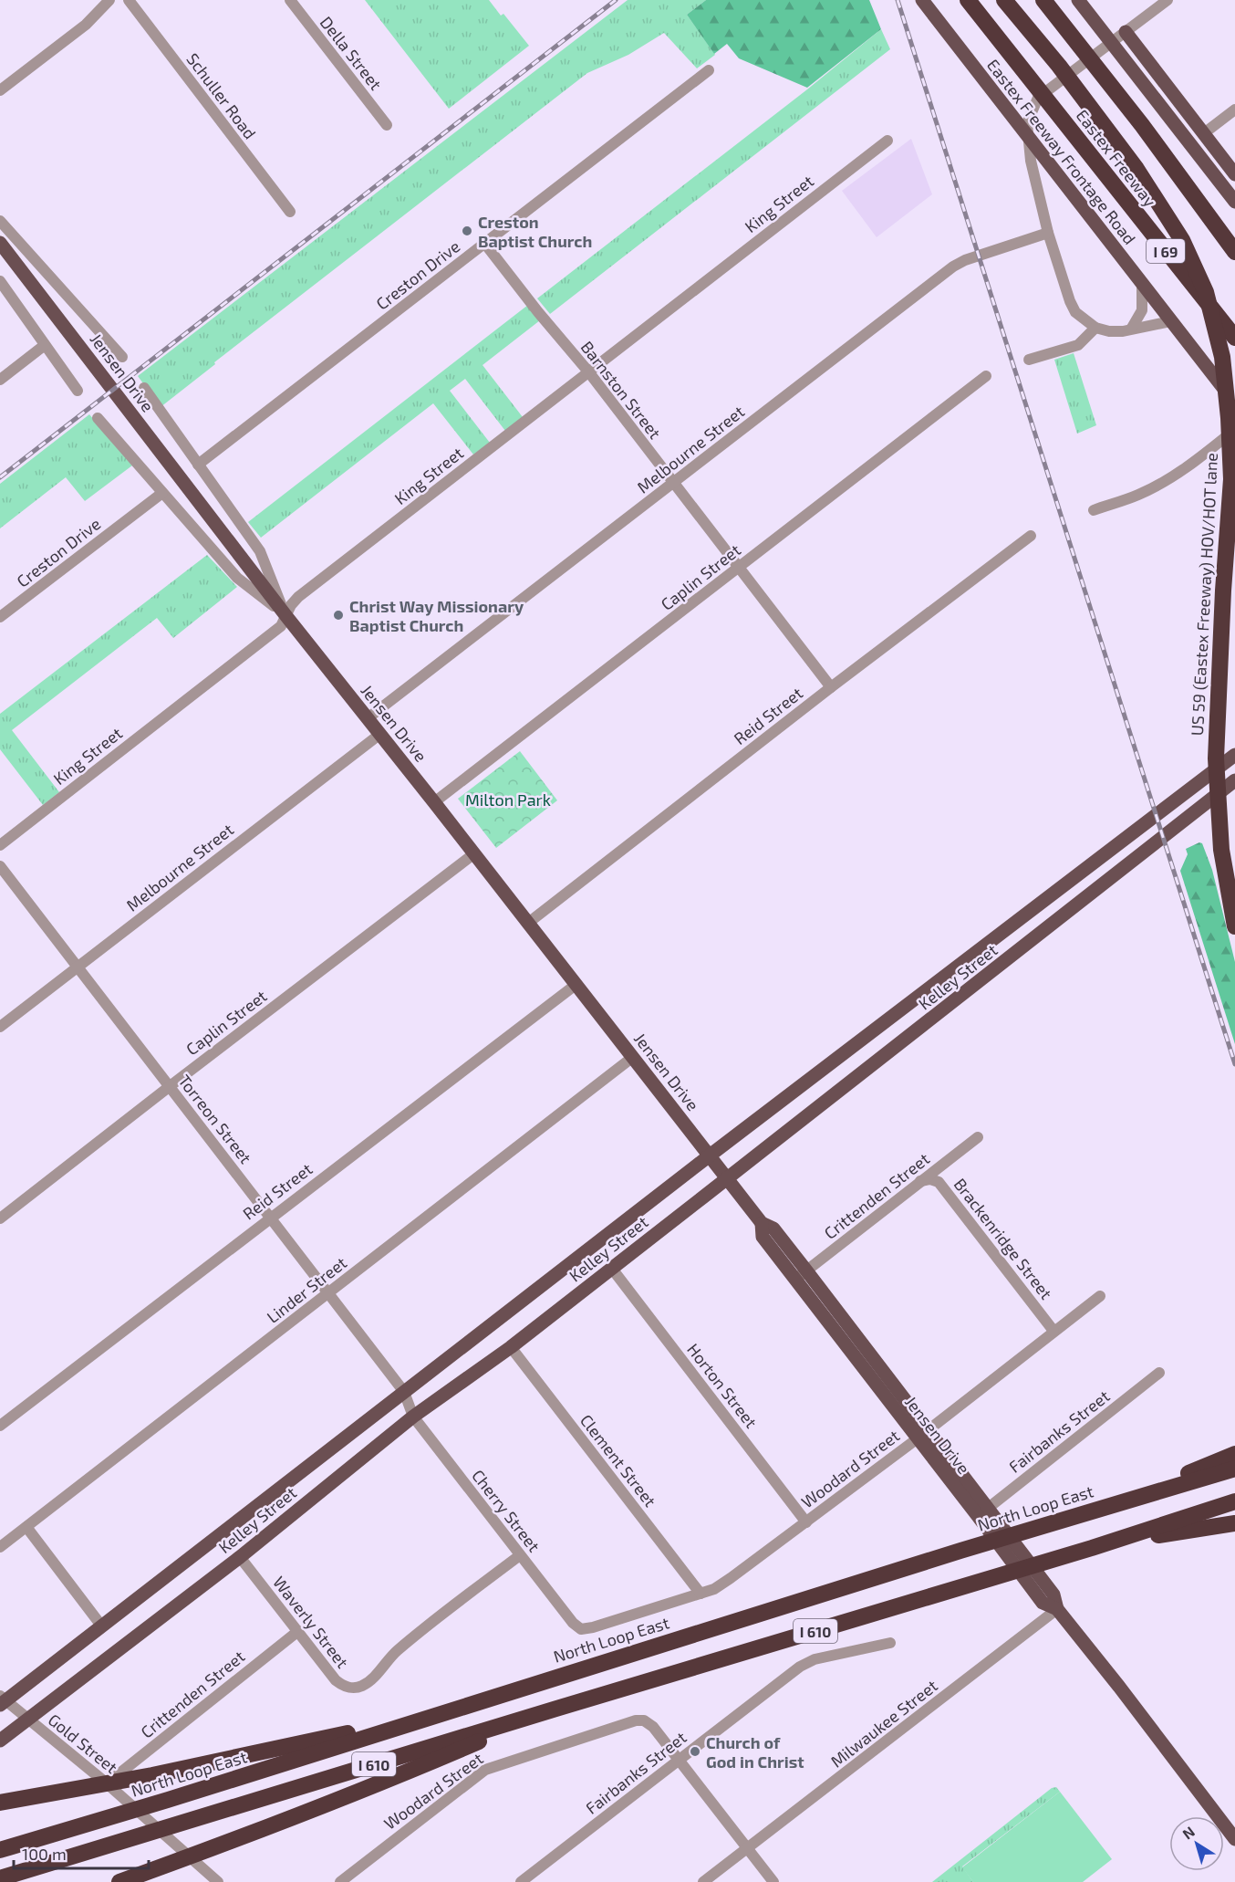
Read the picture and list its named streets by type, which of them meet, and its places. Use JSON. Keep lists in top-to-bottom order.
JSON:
{
  "streets": {
    "highway": [
      "Eastex Freeway",
      "I 69",
      "US 59 (Eastex Freeway) HOV/HOT lane",
      "North Loop East",
      "I 610"
    ],
    "main road": ["Eastex Freeway Frontage Road", "Jensen Drive", "Kelley Street"],
    "street": [
      "Della Street",
      "Schuller Road",
      "King Street",
      "Creston Drive",
      "Barnston Street",
      "Melbourne Street",
      "Caplin Street",
      "Reid Street",
      "Torreon Street",
      "Crittenden Street",
      "Brackenridge Street",
      "Linder Street",
      "Horton Street",
      "Fairbanks Street",
      "Clement Street",
      "Woodard Street",
      "Cherry Street",
      "Waverly Street",
      "Milwaukee Street",
      "Gold Street"
    ]
  },
  "crossings": [
    ["King Street", "Jensen Drive"],
    ["King Street", "Barnston Street"],
    ["Creston Drive", "Barnston Street"],
    ["Jensen Drive", "Melbourne Street"],
    ["Jensen Drive", "Caplin Street"],
    ["Jensen Drive", "Reid Street"],
    ["Jensen Drive", "Kelley Street"],
    ["Jensen Drive", "Crittenden Street"],
    ["Jensen Drive", "Linder Street"],
    ["Jensen Drive", "Fairbanks Street"],
    ["Jensen Drive", "Woodard Street"],
    ["Jensen Drive", "Milwaukee Street"],
    ["Barnston Street", "Melbourne Street"],
    ["Barnston Street", "Caplin Street"],
    ["Barnston Street", "Reid Street"],
    ["Melbourne Street", "Torreon Street"],
    ["Caplin Street", "Torreon Street"],
    ["Reid Street", "Torreon Street"],
    ["Kelley Street", "Torreon Street"],
    ["Kelley Street", "Horton Street"],
    ["Kelley Street", "Clement Street"],
    ["Kelley Street", "Cherry Street"],
    ["Kelley Street", "Waverly Street"],
    ["Kelley Street", "Gold Street"],
    ["Torreon Street", "Linder Street"],
    ["Torreon Street", "Cherry Street"],
    ["Crittenden Street", "Brackenridge Street"],
    ["Crittenden Street", "Waverly Street"],
    ["Crittenden Street", "Gold Street"],
    ["Brackenridge Street", "Woodard Street"],
    ["Horton Street", "Woodard Street"],
    ["Fairbanks Street", "Woodard Street"],
    ["Clement Street", "Woodard Street"],
    ["Woodard Street", "Cherry Street"],
    ["Cherry Street", "Waverly Street"]
  ],
  "parks": ["Milton Park"],
  "places": ["Creston Baptist Church", "Christ Way Missionary Baptist Church", "Church of God in Christ"],
  "scale_bar": "100 m",
  "north": "top left"
}
